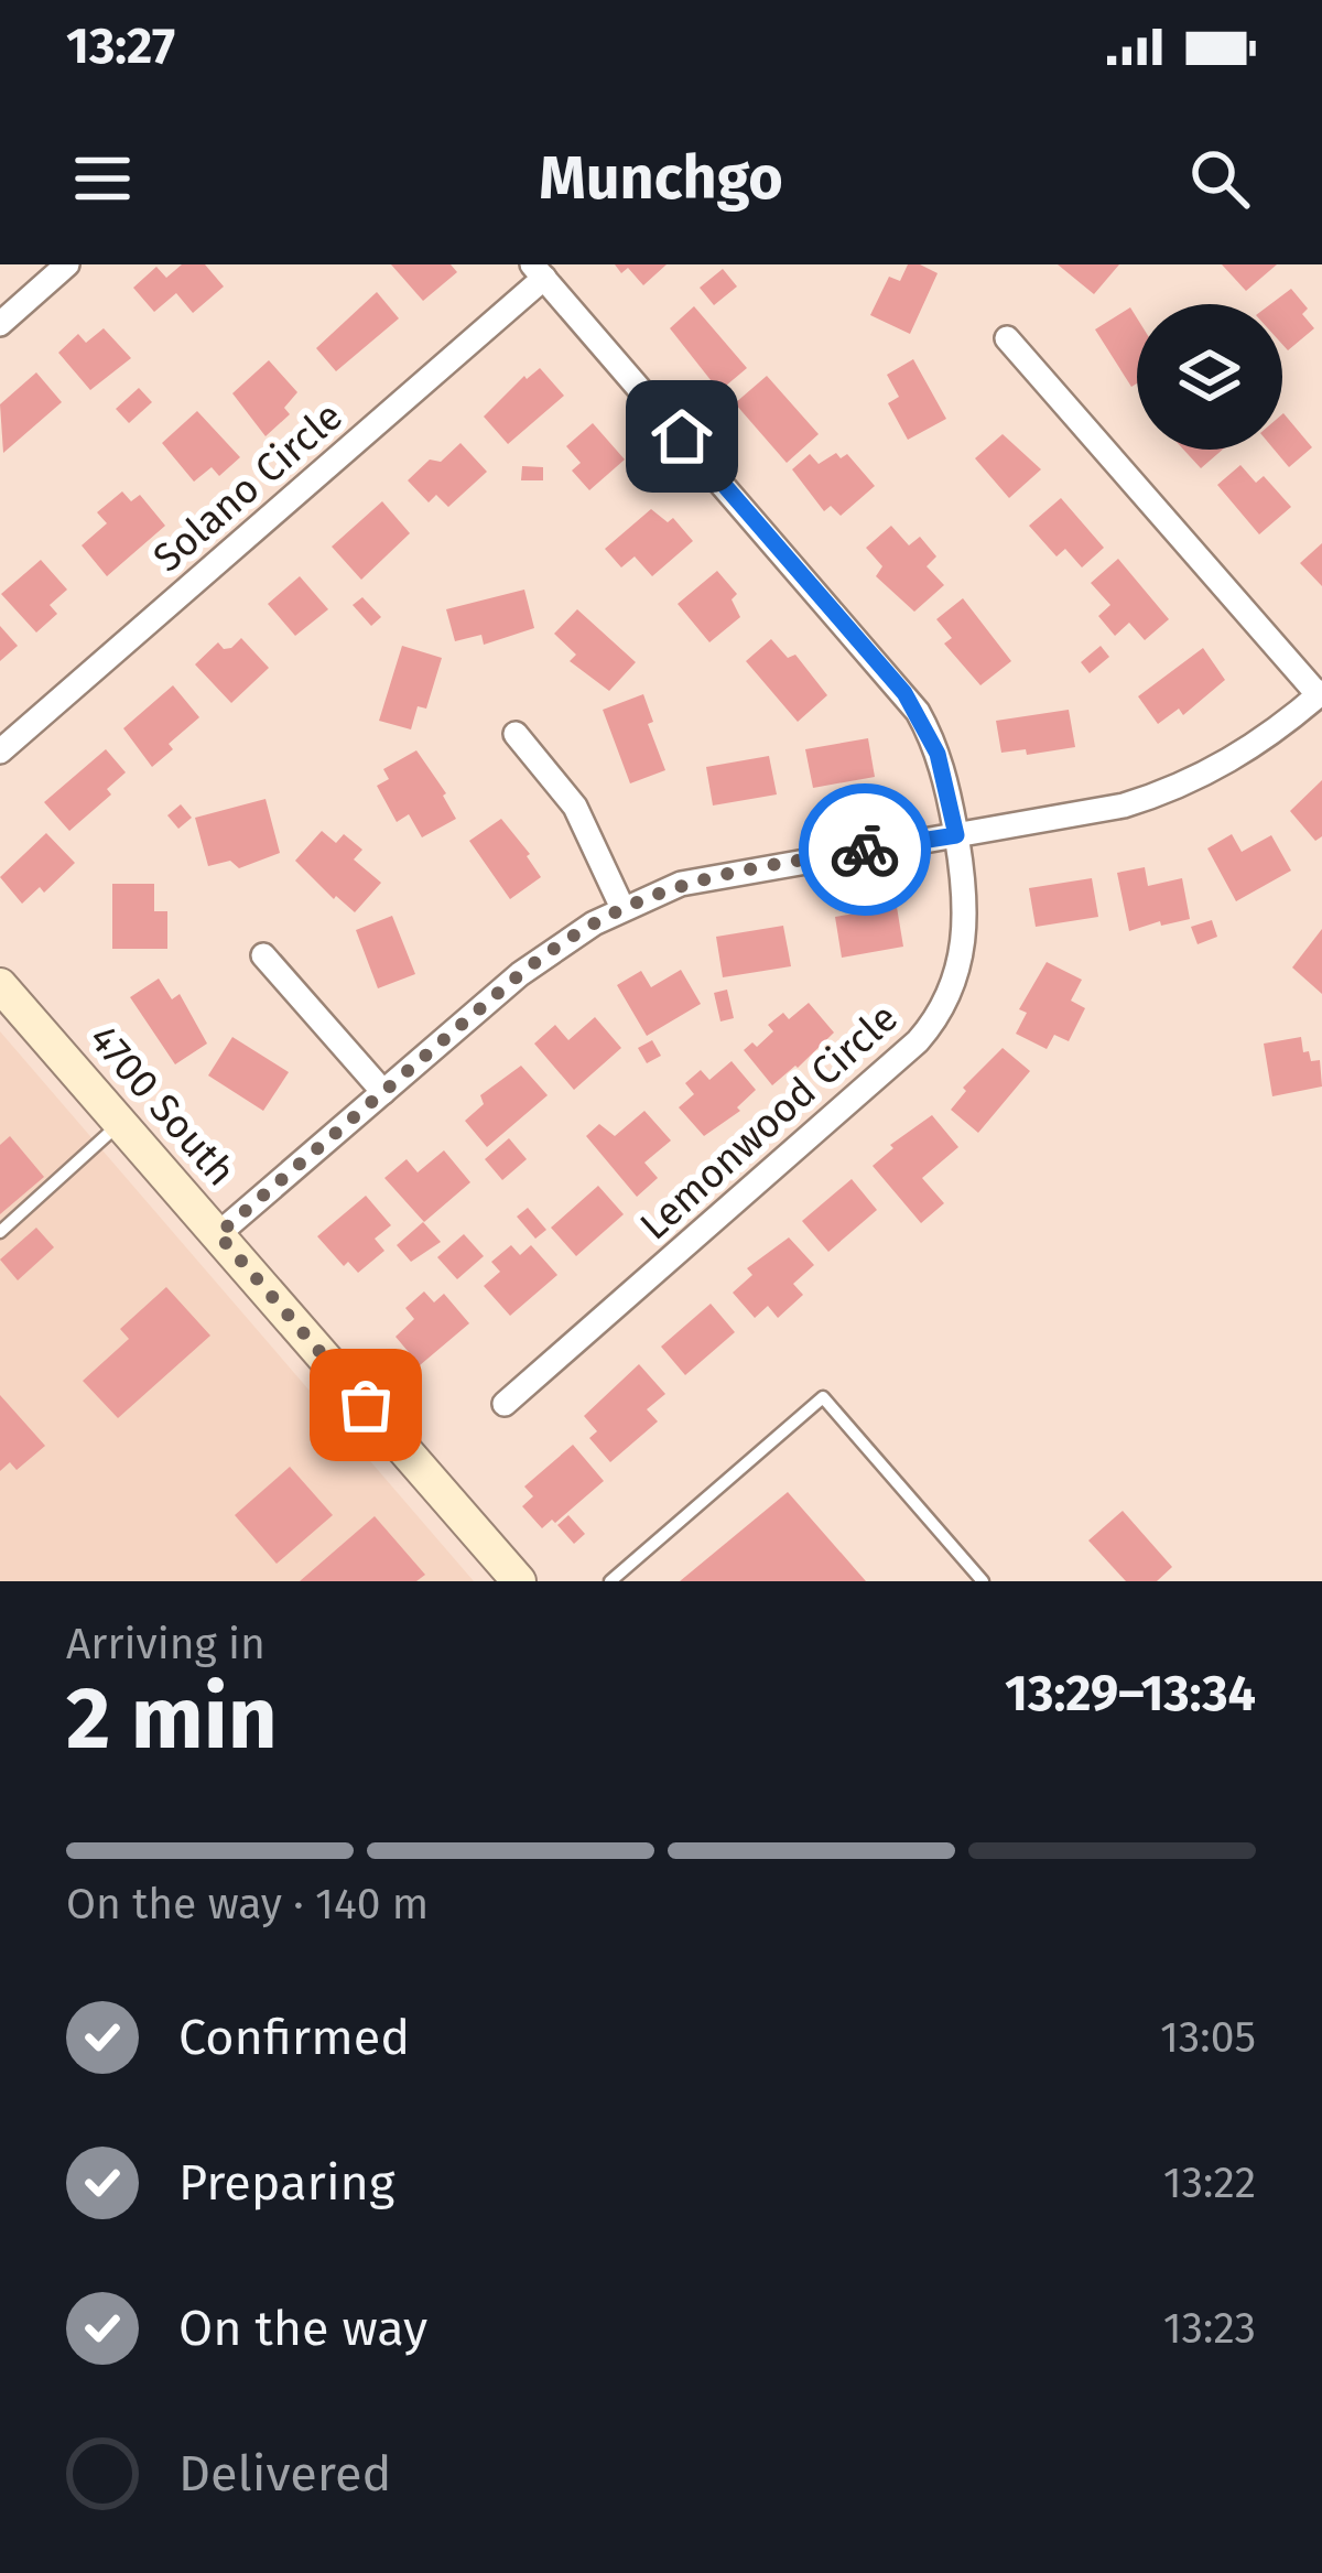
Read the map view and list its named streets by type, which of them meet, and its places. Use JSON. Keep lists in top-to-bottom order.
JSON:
{
  "streets": {
    "main road": ["4700 South"],
    "street": ["Solano Circle", "Lemonwood Circle"]
  },
  "crossings": [
    ["Solano Circle", "Lemonwood Circle"]
  ],
  "page": {
    "status": "13:27",
    "header": "Munchgo",
    "heading": ["2 min", "Arriving in", "13:29–13:34"],
    "bar": "On the way · 140 m",
    "list": [
      ["Confirmed", "13:05"],
      ["Preparing", "13:22"],
      ["On the way", "13:23"],
      "Delivered"
    ]
  }
}
